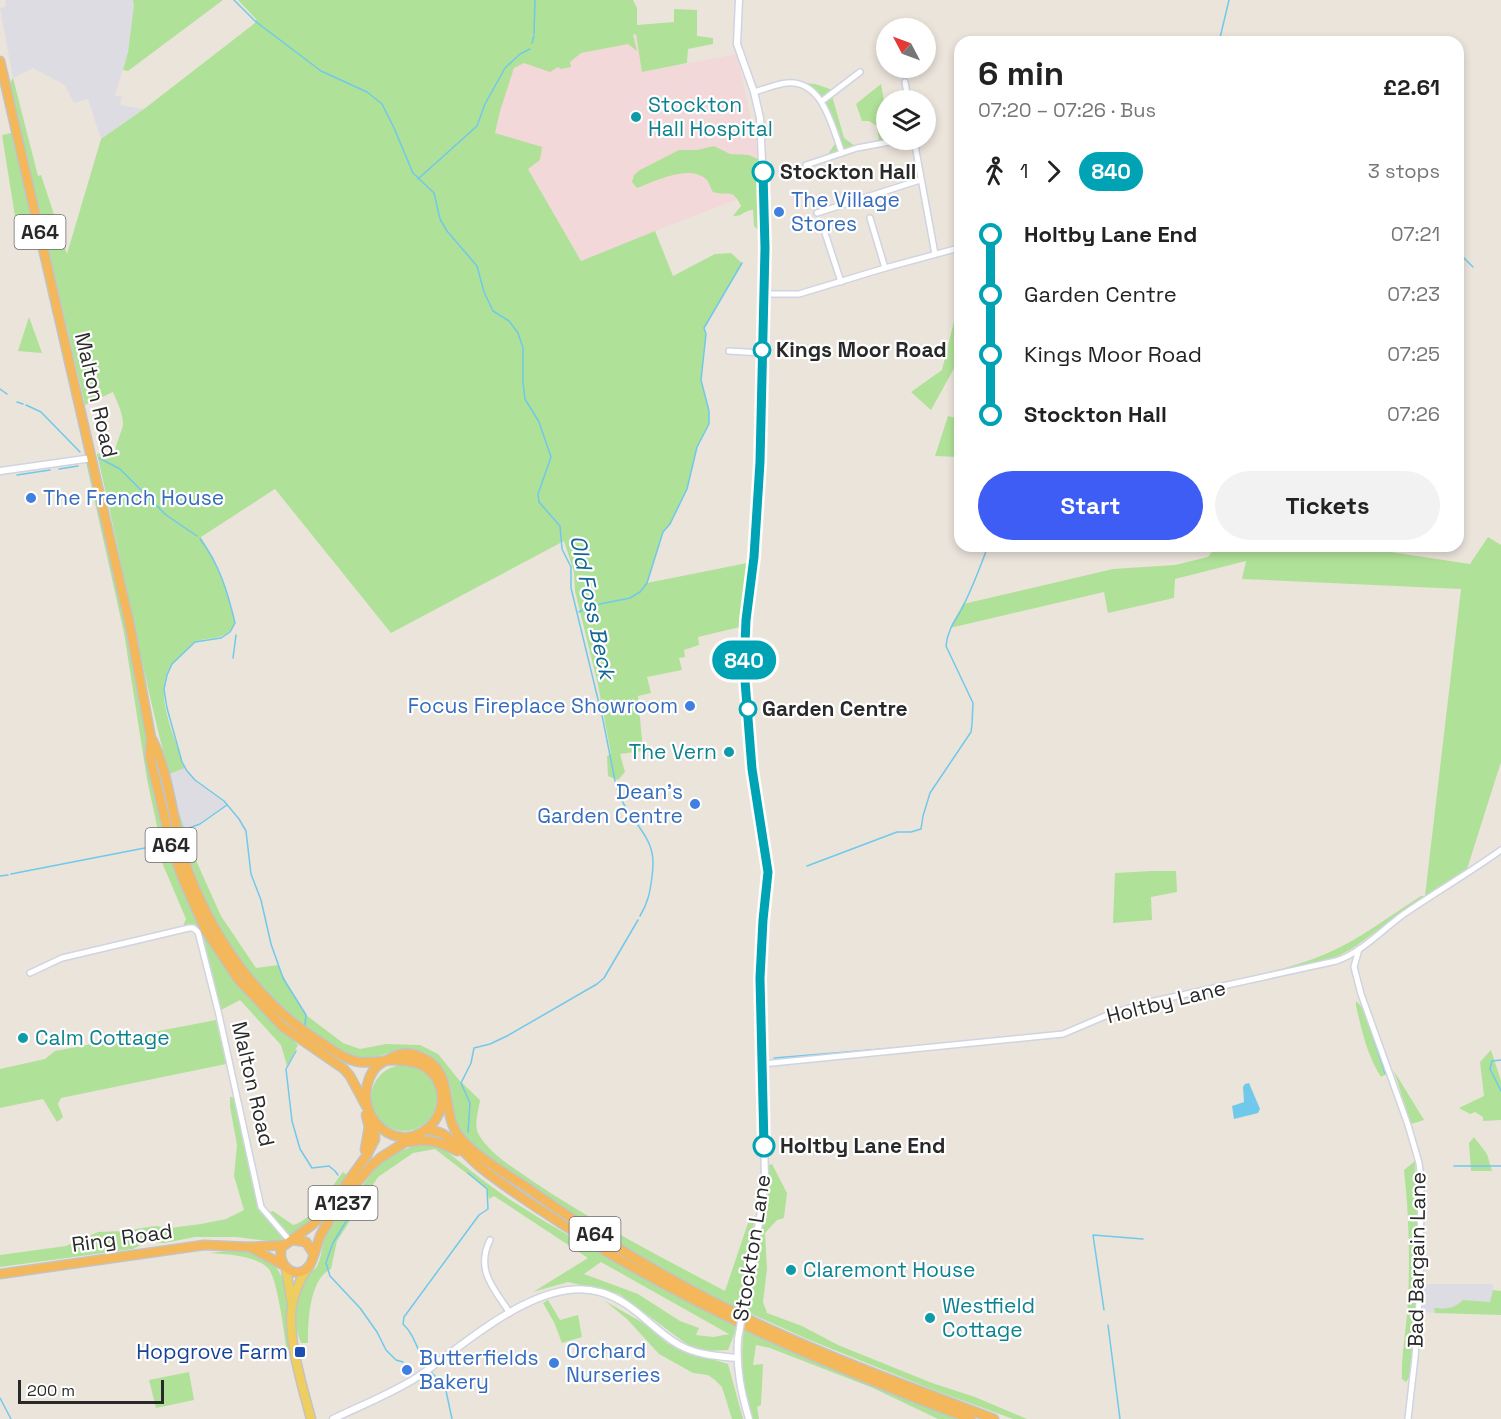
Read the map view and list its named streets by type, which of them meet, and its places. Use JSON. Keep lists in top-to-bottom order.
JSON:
{
  "streets": {
    "highway": [
      "A64",
      "Malton Road",
      "A1237",
      "Ring Road"
    ],
    "street": ["Holtby Lane", "Stockton Lane", "Bad Bargain Lane"]
  },
  "crossings": [
    ["A64", "Malton Road"],
    ["A64", "A1237"],
    ["Malton Road", "A1237"],
    ["Malton Road", "Ring Road"],
    ["Holtby Lane", "Stockton Lane"],
    ["A1237", "Ring Road"]
  ],
  "water": ["Old Foss Beck"],
  "places": {
    "other": [
      "Stockton Hall Hospital",
      "Stockton Hall",
      "The Village Stores",
      "Kings Moor Road",
      "The French House",
      "Focus Fireplace Showroom",
      "Garden Centre",
      "The Vern",
      "Dean's Garden Centre",
      "Calm Cottage",
      "Holtby Lane End",
      "Claremont House",
      "Westfield Cottage",
      "Orchard Nurseries",
      "Butterfields Bakery"
    ],
    "transit": ["Hopgrove Farm"]
  },
  "lines": ["bus line 840"],
  "scale_bar": "200 m",
  "north": "top left",
  "page": {
    "on_map": "840",
    "heading": ["6 min", "07:20 – 07:26 · Bus", "£2.61"],
    "legs": ["1", "840", "3 stops"],
    "list": [
      {
        "name": "Holtby Lane End",
        "value": "07:21"
      },
      {
        "name": "Garden Centre",
        "value": "07:23"
      },
      {
        "name": "Kings Moor Road",
        "value": "07:25"
      },
      {
        "name": "Stockton Hall",
        "value": "07:26"
      }
    ],
    "buttons": ["Start", "Tickets"],
    "scale": "200 m"
  }
}
